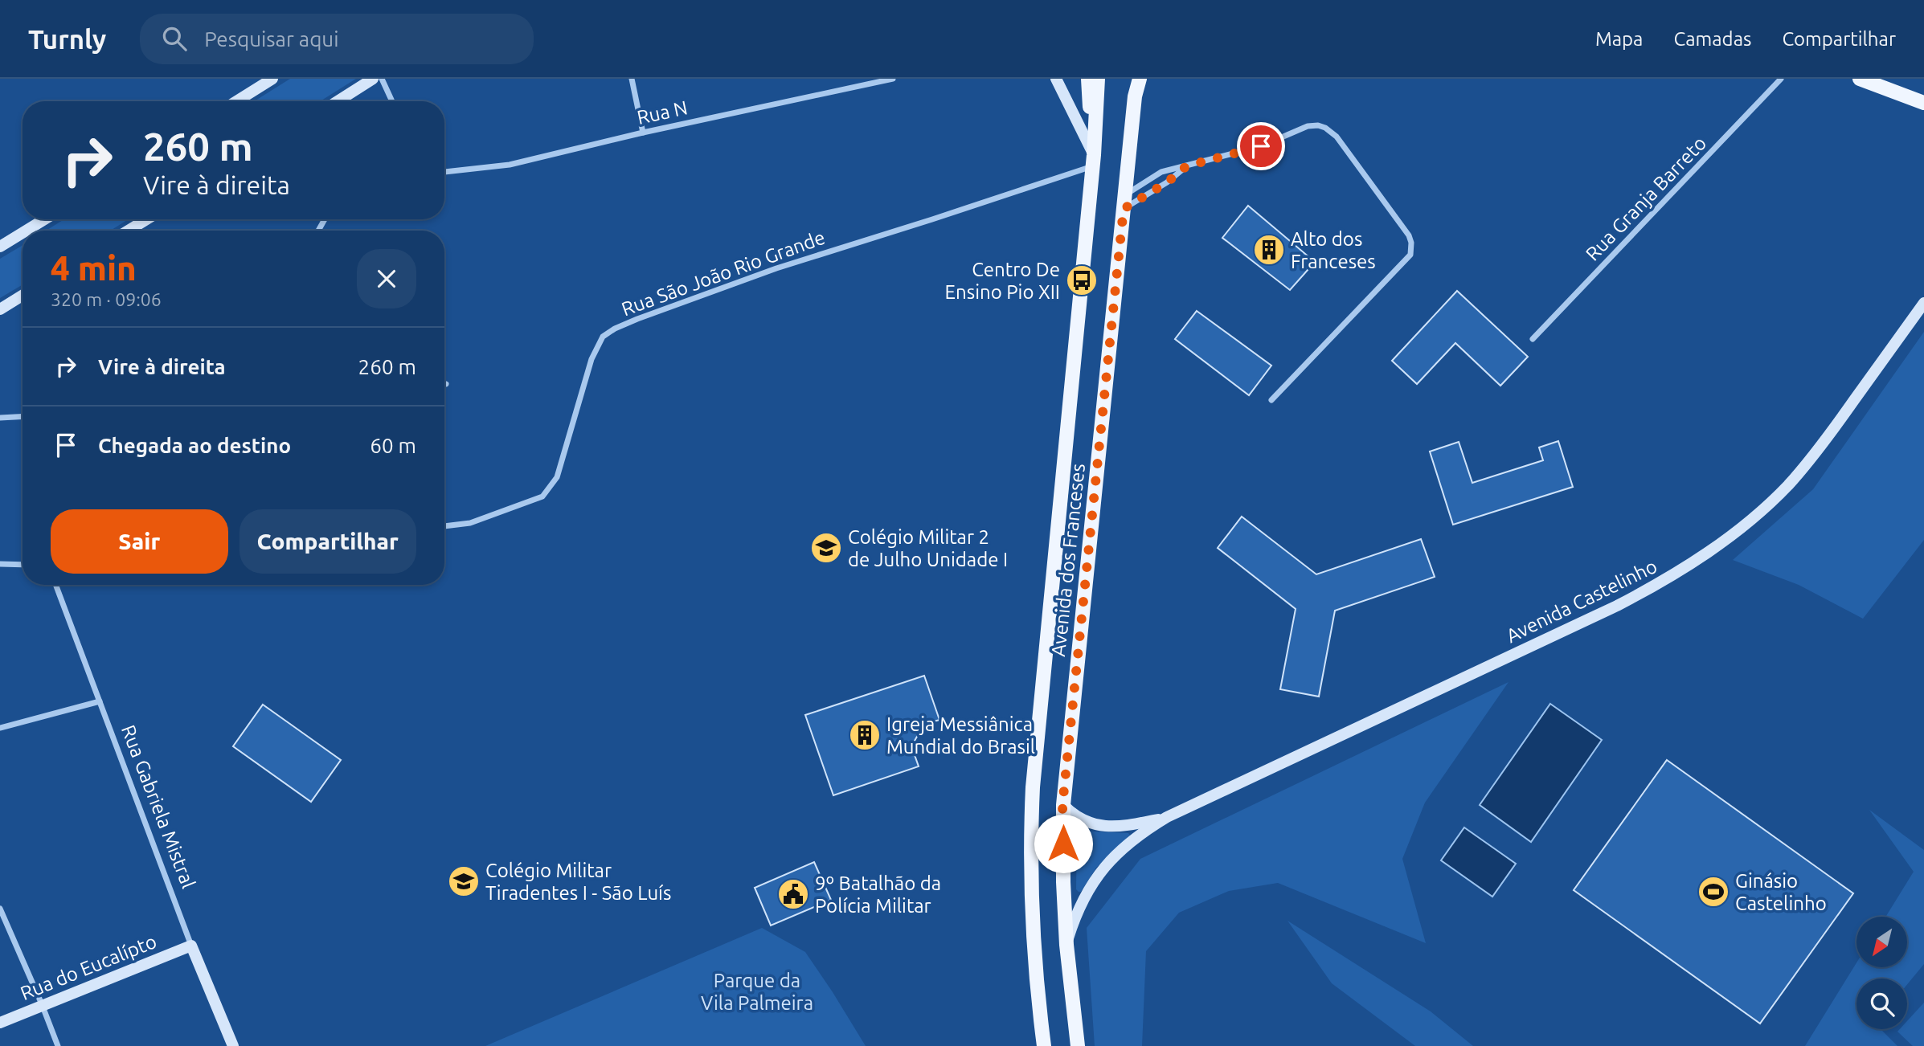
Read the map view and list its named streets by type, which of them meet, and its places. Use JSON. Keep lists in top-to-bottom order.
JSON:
{
  "streets": {
    "main road": ["Avenida dos Franceses"],
    "street": [
      "Rua N",
      "Rua Granja Barreto",
      "Rua São João Rio Grande",
      "Avenida Castelinho",
      "Rua Gabriela Mistral",
      "Rua do Eucalípto"
    ]
  },
  "crossings": [
    ["Rua São João Rio Grande", "Avenida dos Franceses"],
    ["Avenida dos Franceses", "Avenida Castelinho"],
    ["Rua Gabriela Mistral", "Rua do Eucalípto"]
  ],
  "parks": ["Parque da Vila Palmeira"],
  "places": {
    "building": ["Alto dos Franceses", "Igreja Messiânica Mundial do Brasil"],
    "bus stop": ["Centro De Ensino Pio XII"],
    "school or university": ["Colégio Militar 2 de Julho Unidade I", "Colégio Militar Tiradentes I - São Luís"],
    "sports": ["Ginásio Castelinho"],
    "public building": ["9º Batalhão da Polícia Militar"]
  },
  "north": "bottom left",
  "page": {
    "header": "Turnly",
    "search": "Pesquisar aqui",
    "nav": ["Mapa", "Camadas", "Compartilhar"],
    "turn": ["260 m", "Vire à direita"],
    "heading": ["4 min", "320 m · 09:06"],
    "list": [
      {
        "name": "Vire à direita",
        "value": "260 m"
      },
      {
        "name": "Chegada ao destino",
        "value": "60 m"
      }
    ],
    "buttons": ["Sair", "Compartilhar"]
  }
}
